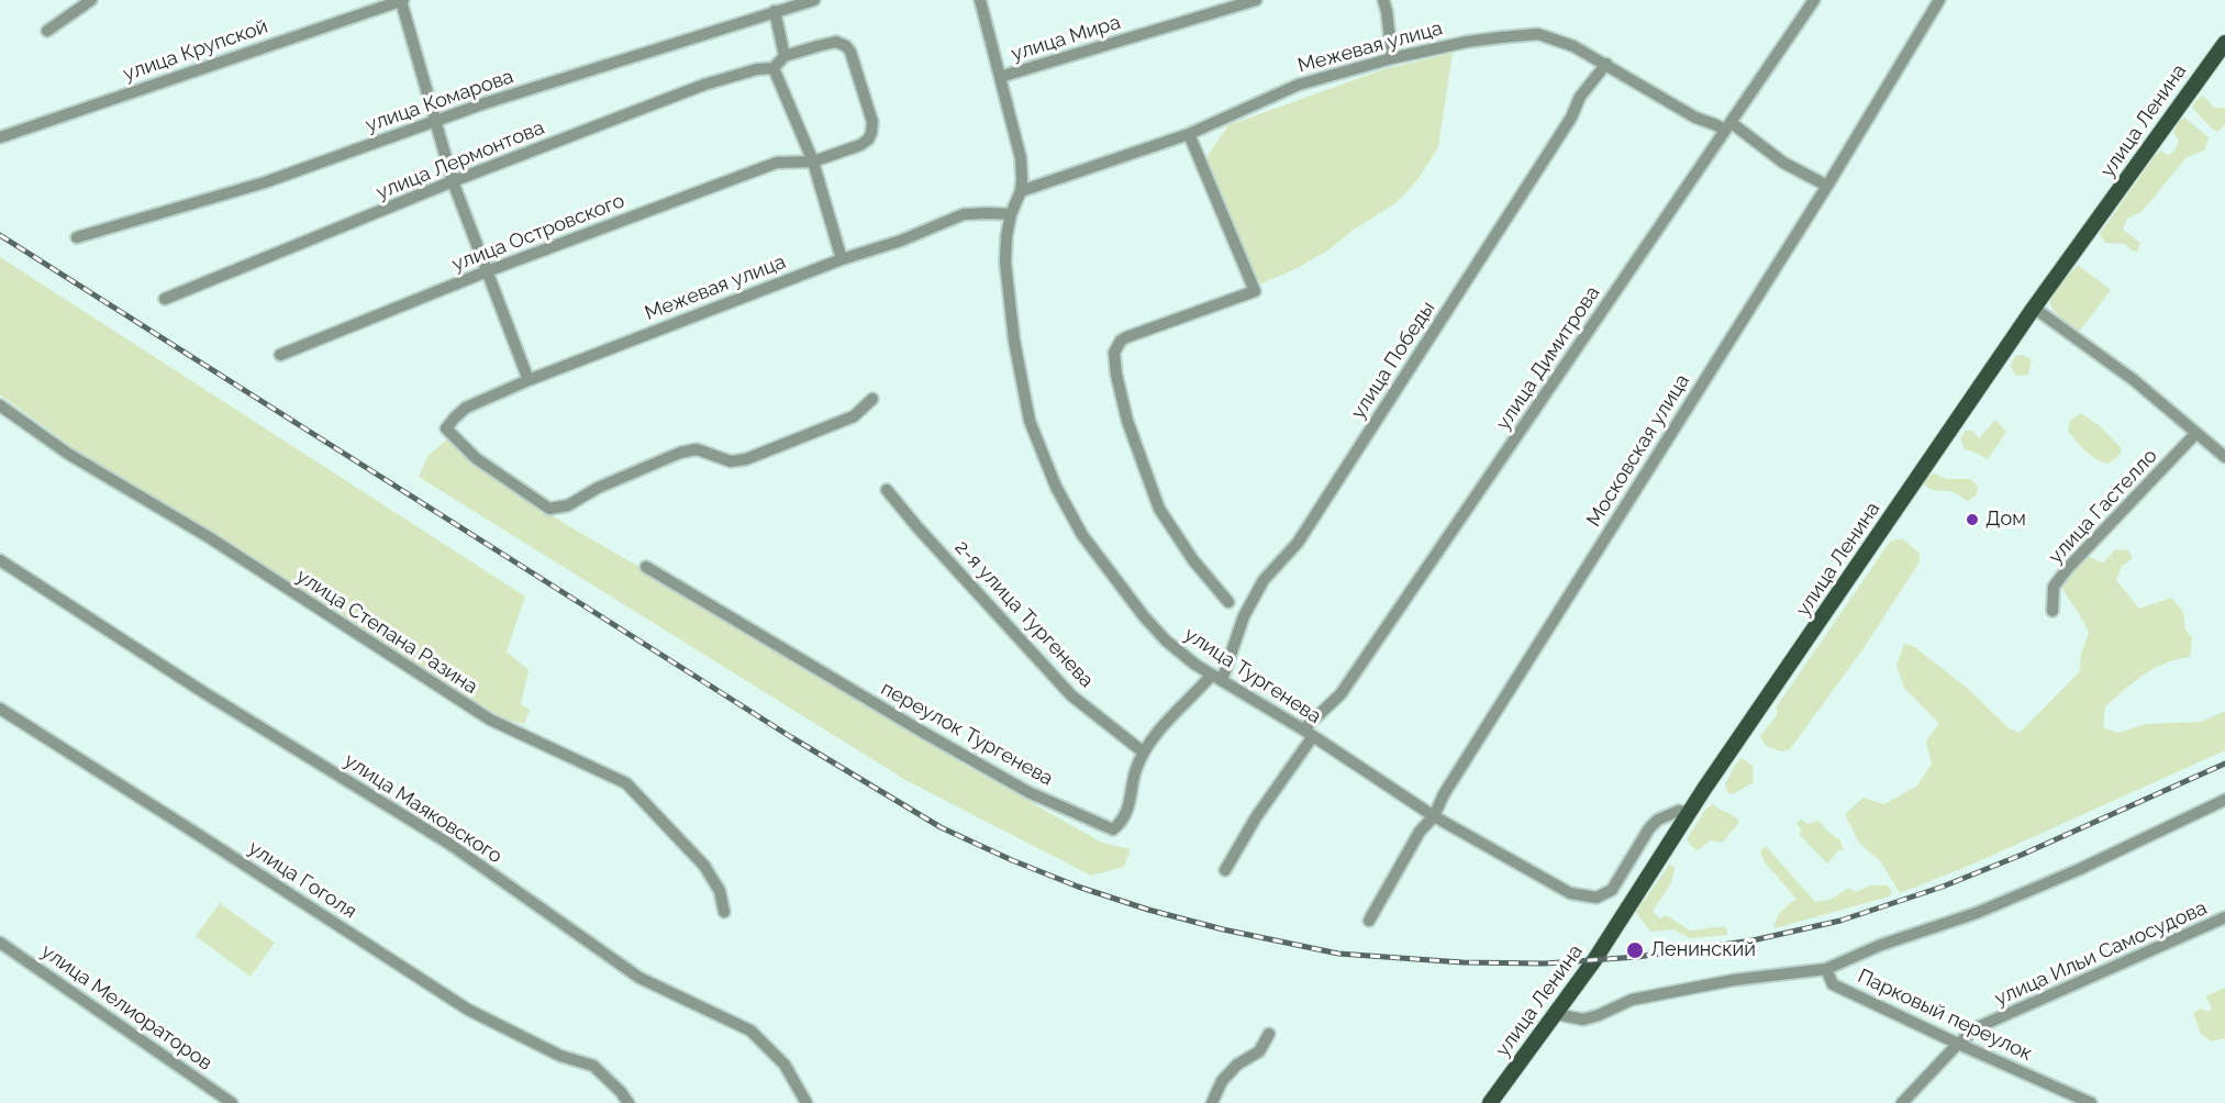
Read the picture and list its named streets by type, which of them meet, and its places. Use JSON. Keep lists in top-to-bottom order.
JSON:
{
  "streets": {
    "main road": ["улица Ленина"],
    "street": [
      "улица Мира",
      "Межевая улица",
      "улица Крупской",
      "улица Комарова",
      "улица Лермонтова",
      "улица Островского",
      "улица Димитрова",
      "улица Победы",
      "Московская улица",
      "улица Гастелло",
      "2-я улица Тургенева",
      "улица Степана Разина",
      "улица Тургенева",
      "переулок Тургенева",
      "улица Маяковского",
      "улица Гоголя",
      "улица Ильи Самосудова",
      "улица Мелиораторов",
      "Парковый переулок"
    ]
  },
  "crossings": [
    ["улица Мира", "улица Тургенева"],
    ["Межевая улица", "улица Димитрова"],
    ["Межевая улица", "улица Победы"],
    ["Межевая улица", "Московская улица"],
    ["Межевая улица", "улица Тургенева"],
    ["улица Ленина", "улица Тургенева"],
    ["улица Димитрова", "улица Тургенева"],
    ["улица Победы", "улица Тургенева"],
    ["улица Победы", "переулок Тургенева"],
    ["Московская улица", "улица Тургенева"],
    ["2-я улица Тургенева", "переулок Тургенева"],
    ["улица Тургенева", "переулок Тургенева"],
    ["улица Ильи Самосудова", "Парковый переулок"]
  ],
  "places": ["Дом", "Ленинский"]
}
